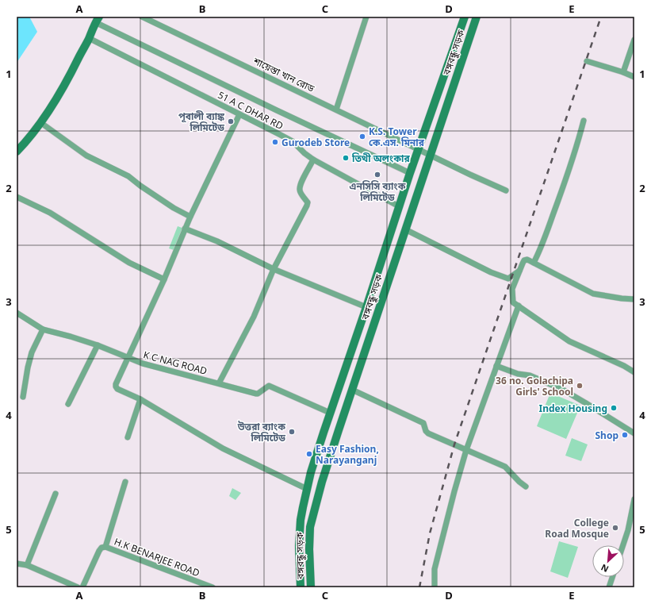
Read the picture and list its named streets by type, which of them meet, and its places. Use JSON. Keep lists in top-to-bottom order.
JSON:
{
  "streets": {
    "main road": ["বঙ্গবন্ধু সড়ক"],
    "street": [
      "শায়েস্তা খান রোড",
      "51 A C DHAR RD",
      "K C NAG ROAD",
      "H.K BENARJEE ROAD"
    ]
  },
  "crossings": [
    ["বঙ্গবন্ধু সড়ক", "শায়েস্তা খান রোড"],
    ["বঙ্গবন্ধু সড়ক", "51 A C DHAR RD"],
    ["বঙ্গবন্ধু সড়ক", "K C NAG ROAD"]
  ],
  "places": [
    "পূবালী ব্যাঙ্ক লিমিটেড",
    "K.S. Tower কে.এস. মিনার",
    "Gurodeb Store",
    "তিথী অলংকার",
    "এনসিসি ব্যাংক লিমিটেড",
    "36 no. Golachipa Girls' School",
    "Index Housing",
    "উত্তরা ব্যাংক লিমিটেড",
    "Shop",
    "Easy Fashion, Narayanganj",
    "College Road Mosque"
  ],
  "north": "bottom left",
  "grid": {
    "columns": [
      "A",
      "B",
      "C",
      "D",
      "E"
    ],
    "rows": [
      "1",
      "2",
      "3",
      "4",
      "5"
    ]
  }
}
